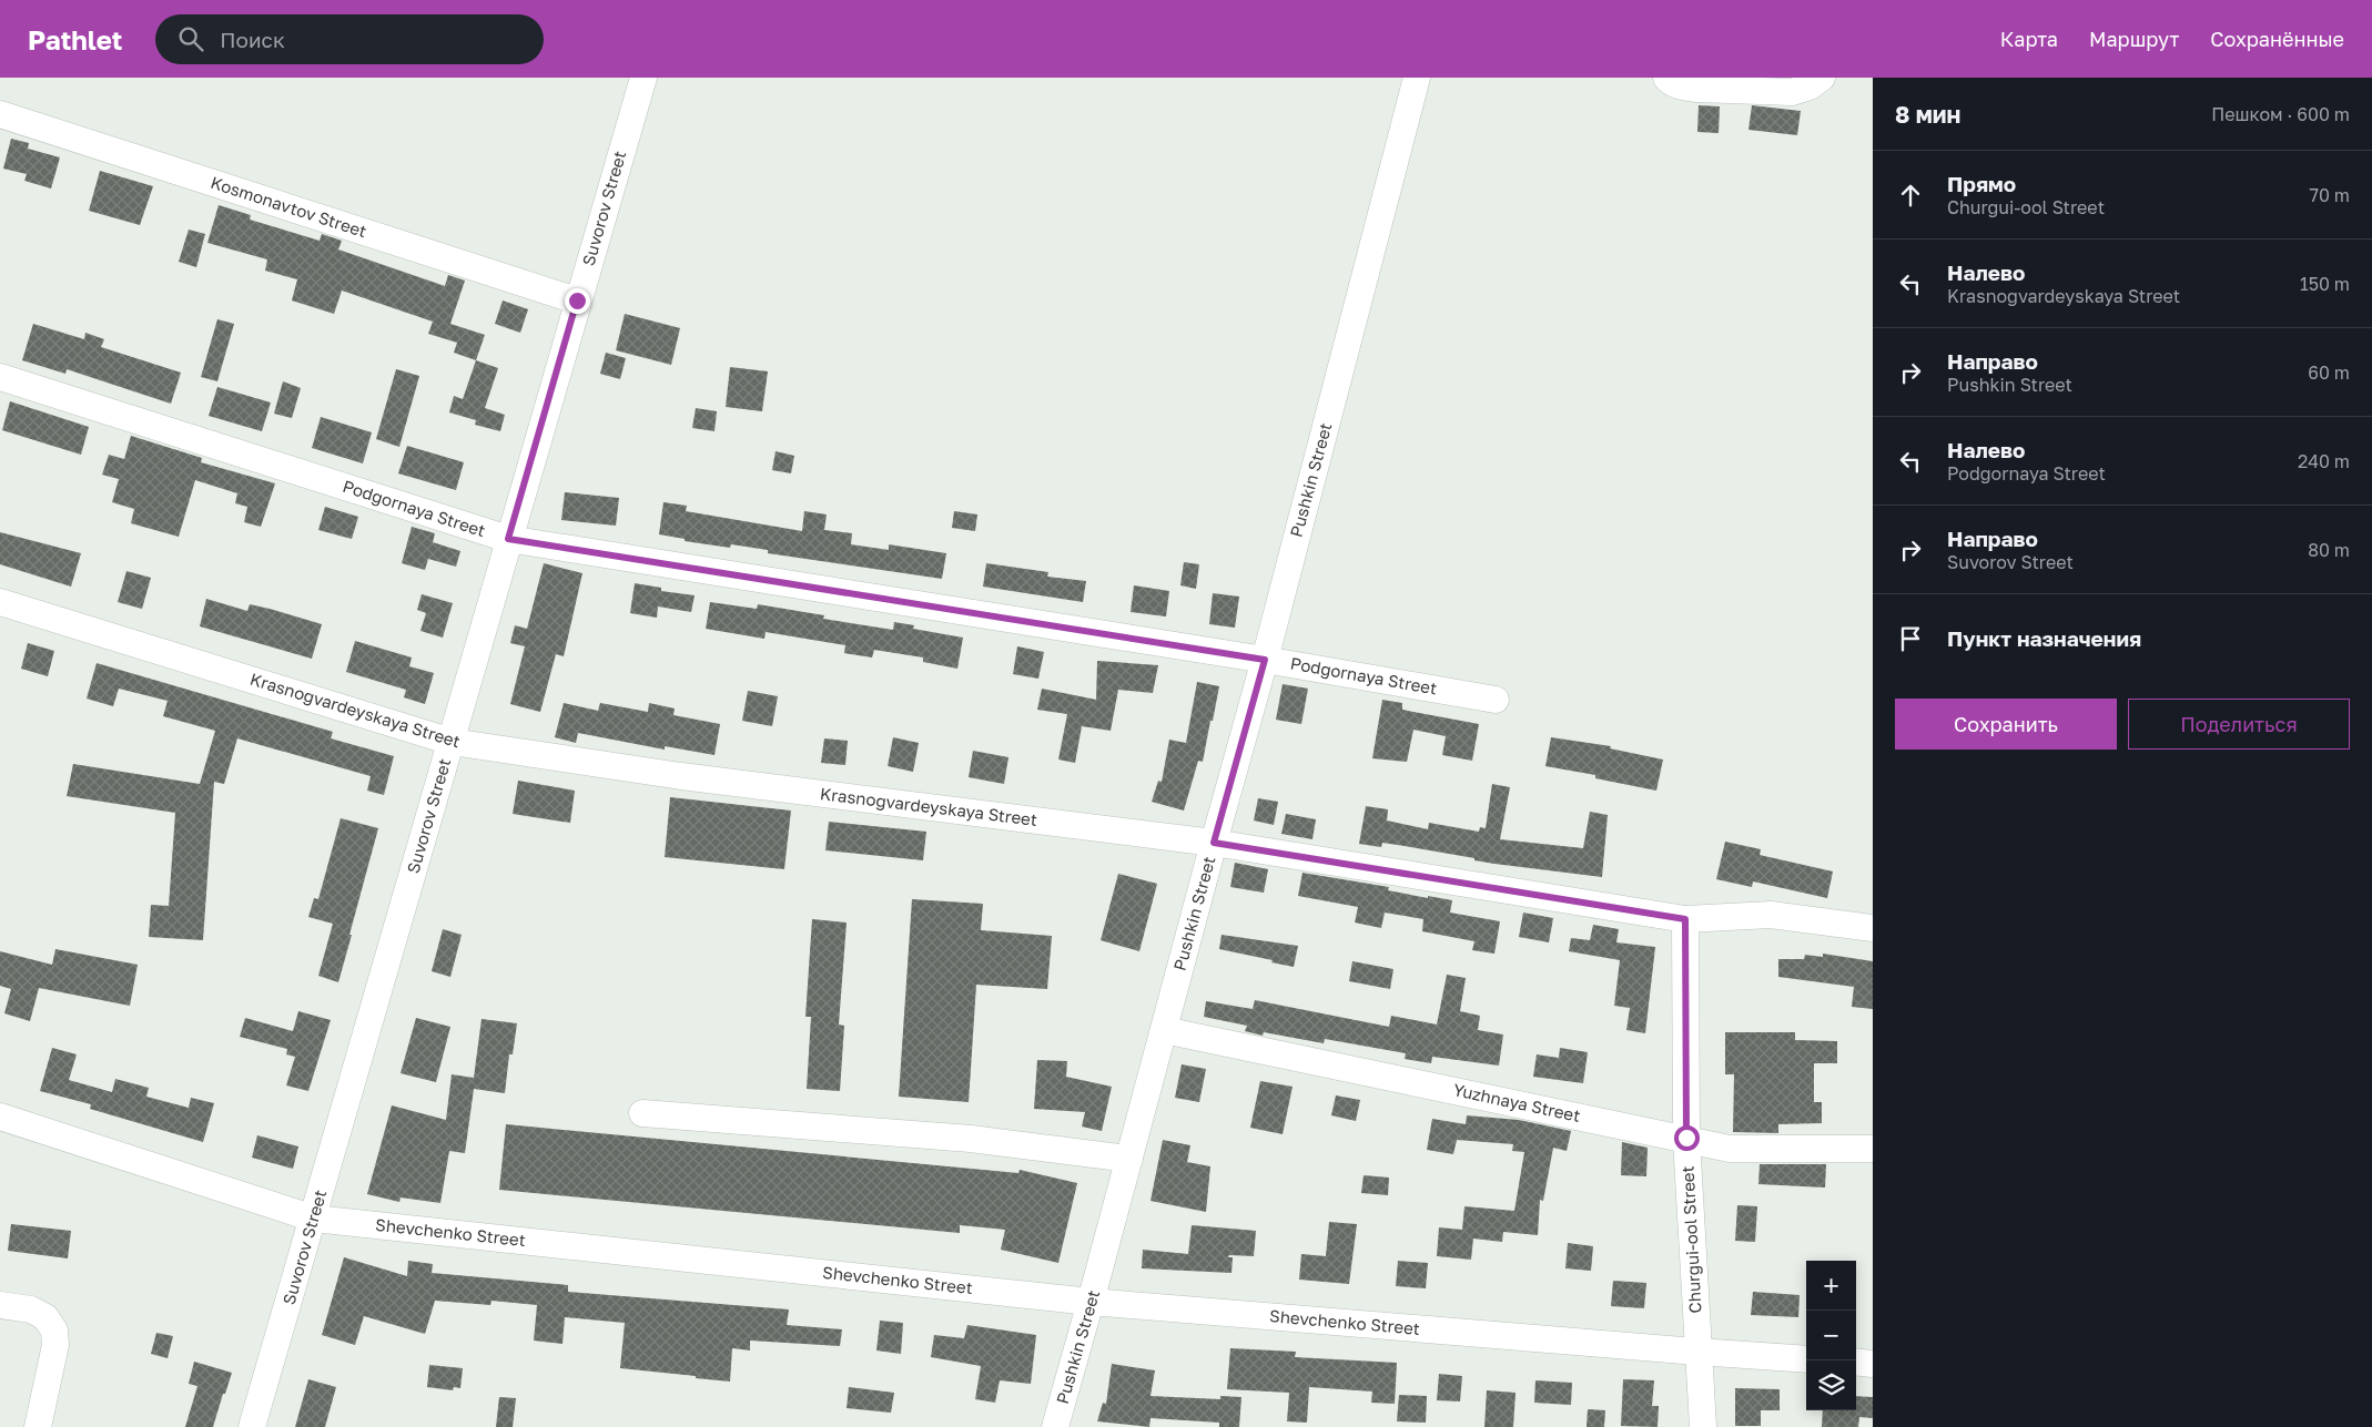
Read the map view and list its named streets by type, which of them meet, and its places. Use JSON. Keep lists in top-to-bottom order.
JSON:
{
  "streets": {
    "street": [
      "Kosmonavtov Street",
      "Suvorov Street",
      "Pushkin Street",
      "Podgornaya Street",
      "Krasnogvardeyskaya Street",
      "Yuzhnaya Street",
      "Shevchenko Street",
      "Churgui-ool Street"
    ]
  },
  "crossings": [
    ["Kosmonavtov Street", "Suvorov Street"],
    ["Suvorov Street", "Podgornaya Street"],
    ["Suvorov Street", "Krasnogvardeyskaya Street"],
    ["Suvorov Street", "Shevchenko Street"],
    ["Pushkin Street", "Podgornaya Street"],
    ["Pushkin Street", "Krasnogvardeyskaya Street"],
    ["Pushkin Street", "Yuzhnaya Street"],
    ["Pushkin Street", "Shevchenko Street"],
    ["Krasnogvardeyskaya Street", "Churgui-ool Street"],
    ["Yuzhnaya Street", "Churgui-ool Street"],
    ["Shevchenko Street", "Churgui-ool Street"]
  ],
  "page": {
    "header": "Pathlet",
    "search": "Поиск",
    "nav": ["Карта", "Маршрут", "Сохранённые"],
    "heading": ["8 мин", "Пешком · 600 m"],
    "list": [
      ["Прямо", "Churgui-ool Street", "70 m"],
      ["Налево", "Krasnogvardeyskaya Street", "150 m"],
      ["Направо", "Pushkin Street", "60 m"],
      ["Налево", "Podgornaya Street", "240 m"],
      ["Направо", "Suvorov Street", "80 m"],
      "Пункт назначения"
    ],
    "buttons": ["Сохранить", "Поделиться"],
    "map_buttons": ["+", "−"]
  }
}
